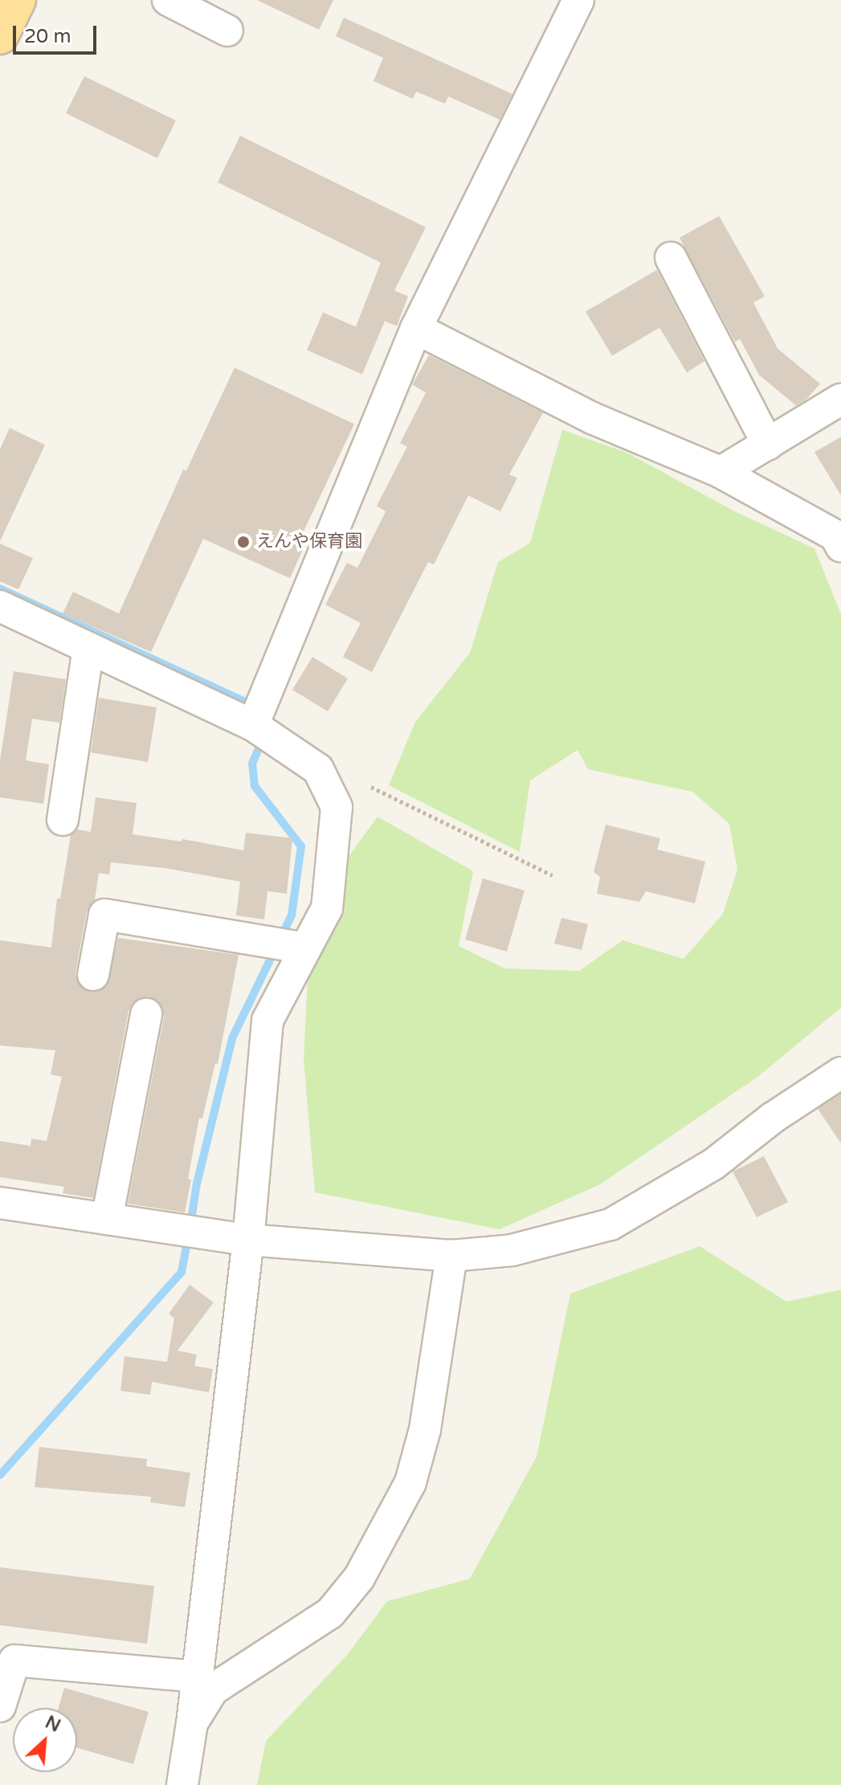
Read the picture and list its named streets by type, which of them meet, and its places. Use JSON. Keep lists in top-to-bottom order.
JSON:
{
  "places": ["えんや保育園"],
  "scale_bar": "20 m",
  "north": "top right"
}
